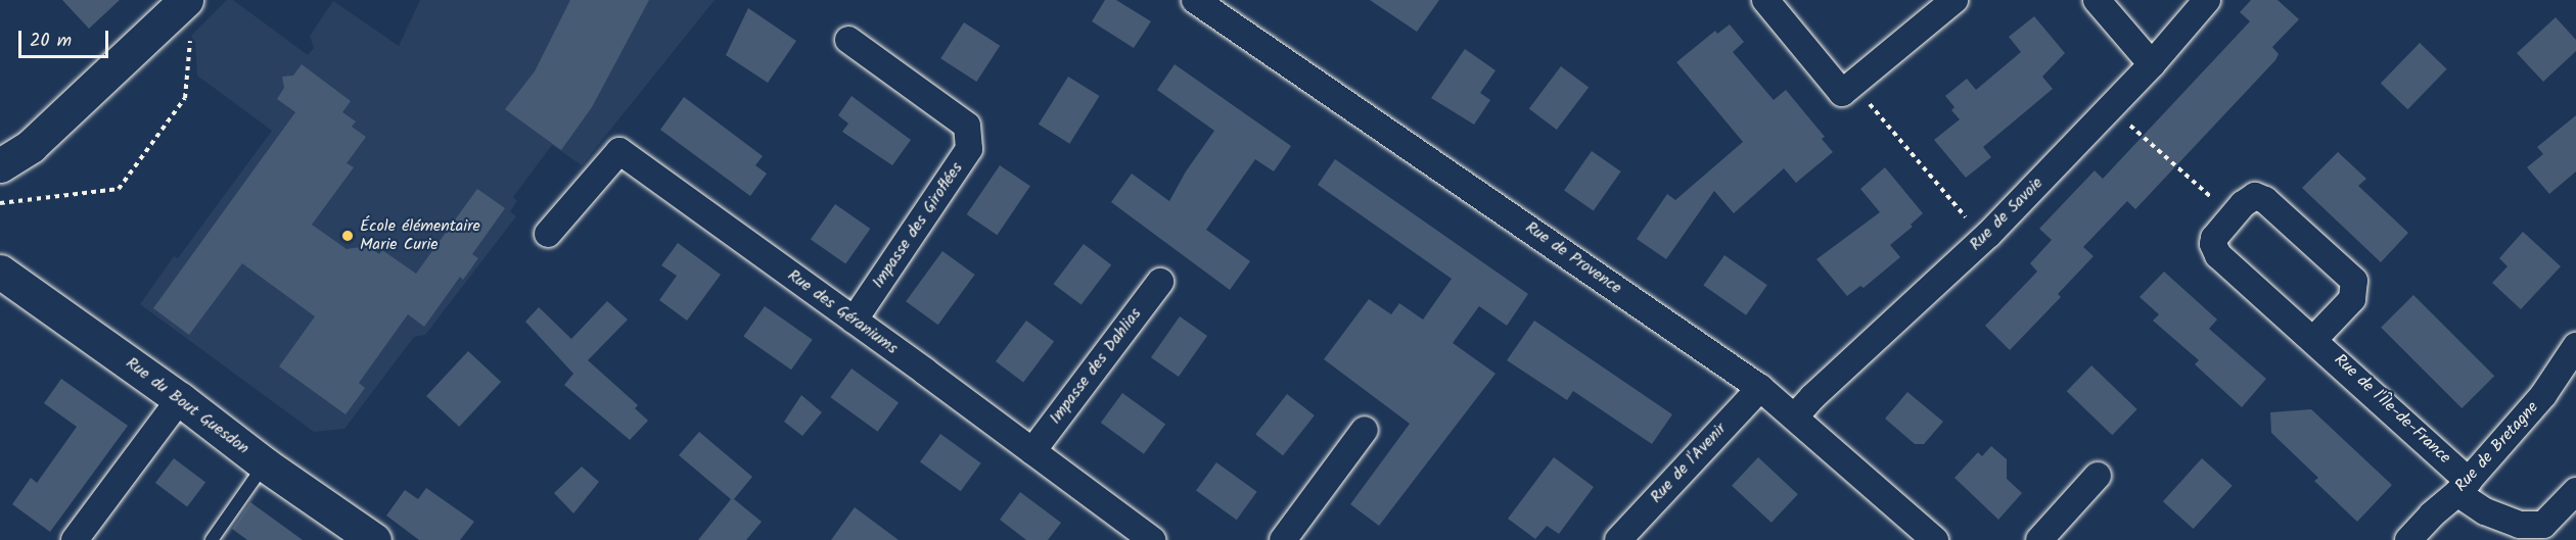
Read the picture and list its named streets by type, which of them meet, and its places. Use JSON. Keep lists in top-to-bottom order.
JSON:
{
  "streets": {
    "street": [
      "Rue de Savoie",
      "Impasse des Giroflées",
      "Rue de Provence",
      "Rue des Géraniums",
      "Impasse des Dahlias",
      "Rue du Bout Guesdon",
      "Rue de l'Île-de-France",
      "Rue de Bretagne",
      "Rue de l'Avenir"
    ]
  },
  "crossings": [
    ["Rue de Savoie", "Rue de Provence"],
    ["Impasse des Giroflées", "Rue des Géraniums"],
    ["Rue de Provence", "Rue de l'Avenir"],
    ["Rue des Géraniums", "Impasse des Dahlias"],
    ["Rue de l'Île-de-France", "Rue de Bretagne"]
  ],
  "places": ["École élémentaire Marie Curie"],
  "scale_bar": "20 m"
}
